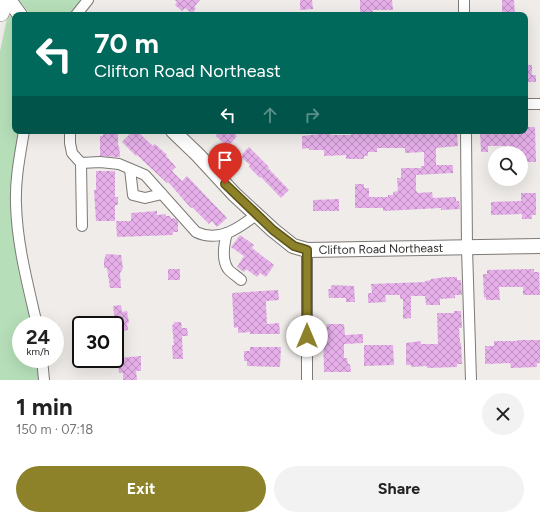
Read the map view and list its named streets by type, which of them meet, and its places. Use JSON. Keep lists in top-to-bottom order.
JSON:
{
  "streets": {
    "street": ["Clifton Road Northeast"]
  },
  "page": {
    "turn": ["70 m", "Clifton Road Northeast"],
    "speed": "24 km/h",
    "limit": "30",
    "heading": ["1 min", "150 m · 07:18"],
    "buttons": ["Exit", "Share"]
  }
}
